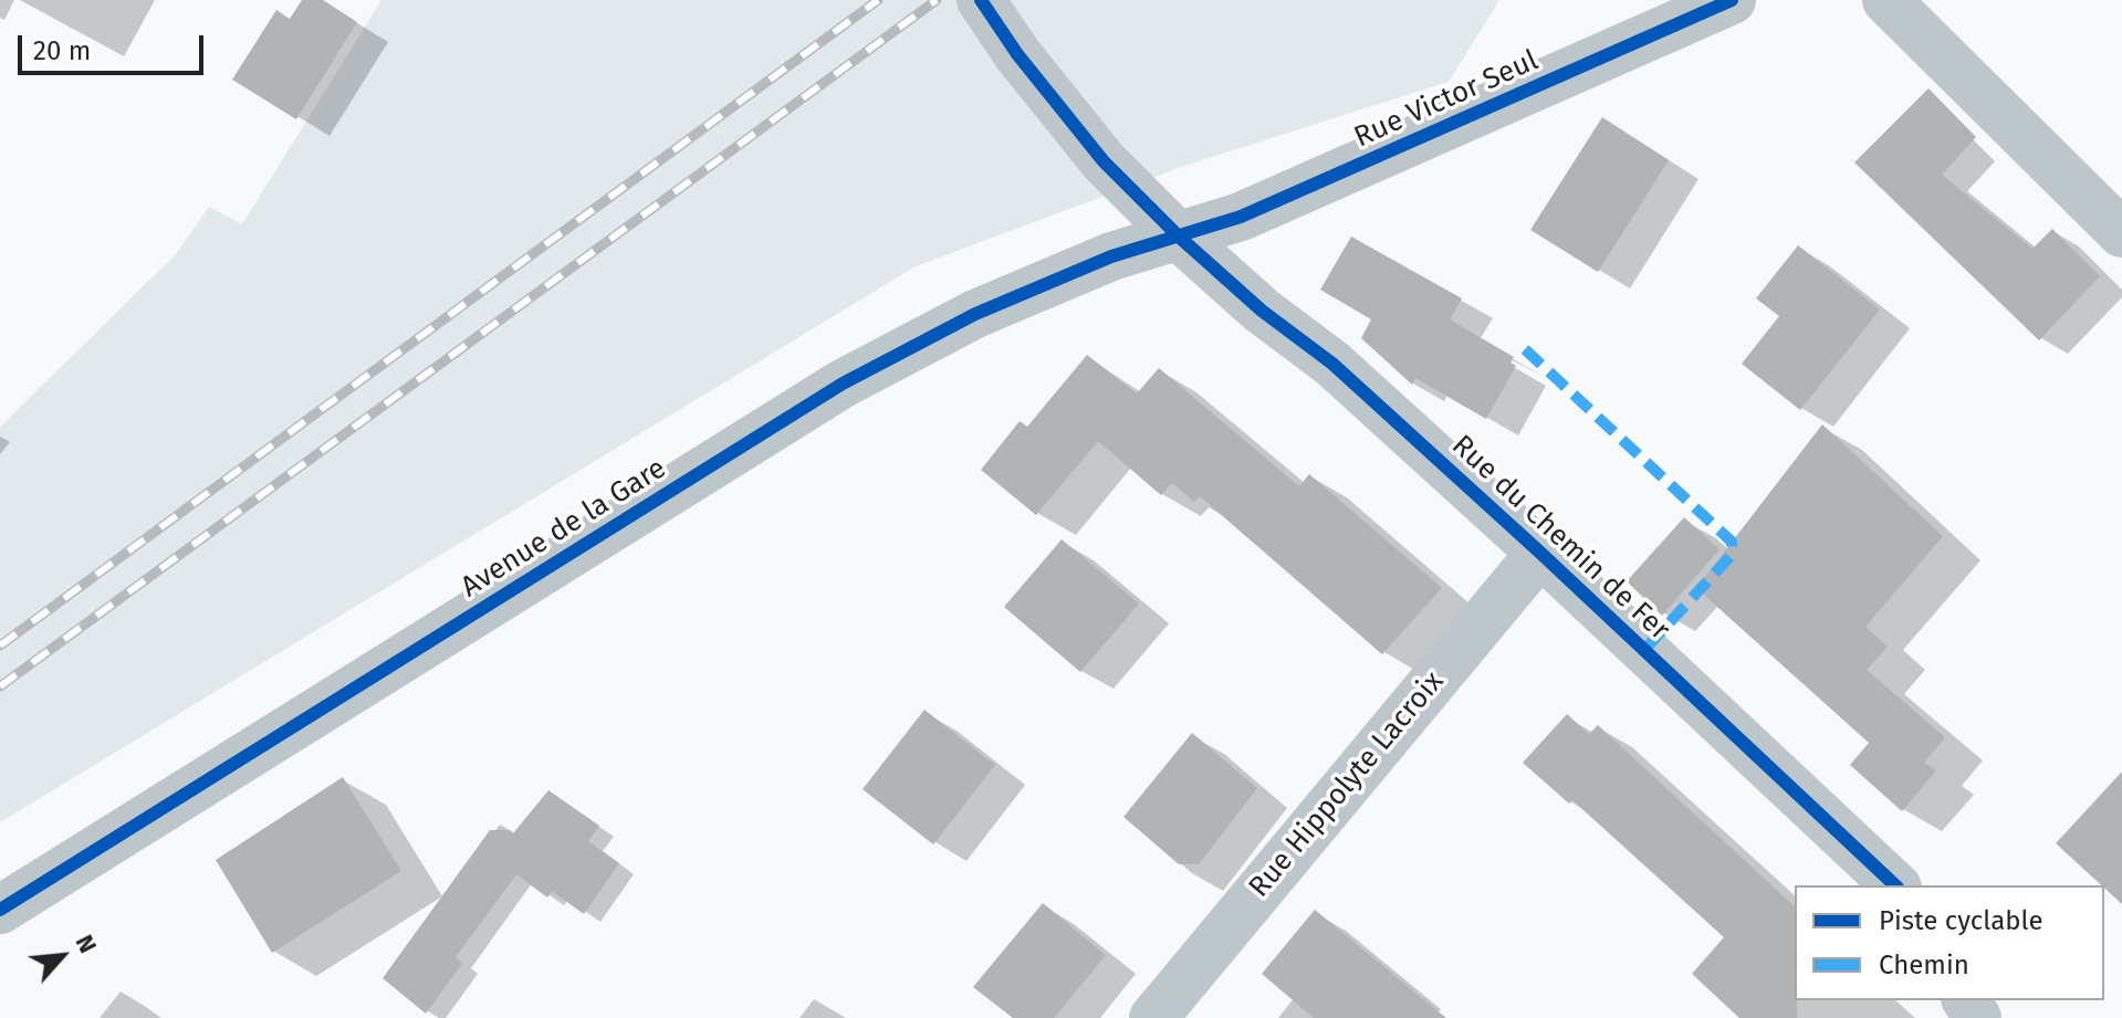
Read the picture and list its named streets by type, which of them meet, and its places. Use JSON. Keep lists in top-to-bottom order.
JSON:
{
  "streets": {
    "street": [
      "Rue Victor Seul",
      "Avenue de la Gare",
      "Rue du Chemin de Fer",
      "Rue Hippolyte Lacroix"
    ]
  },
  "crossings": [
    ["Rue Victor Seul", "Avenue de la Gare"],
    ["Rue Victor Seul", "Rue du Chemin de Fer"],
    ["Avenue de la Gare", "Rue du Chemin de Fer"],
    ["Rue du Chemin de Fer", "Rue Hippolyte Lacroix"]
  ],
  "legend": ["Piste cyclable", "Chemin"],
  "scale_bar": "20 m",
  "north": "top right"
}
